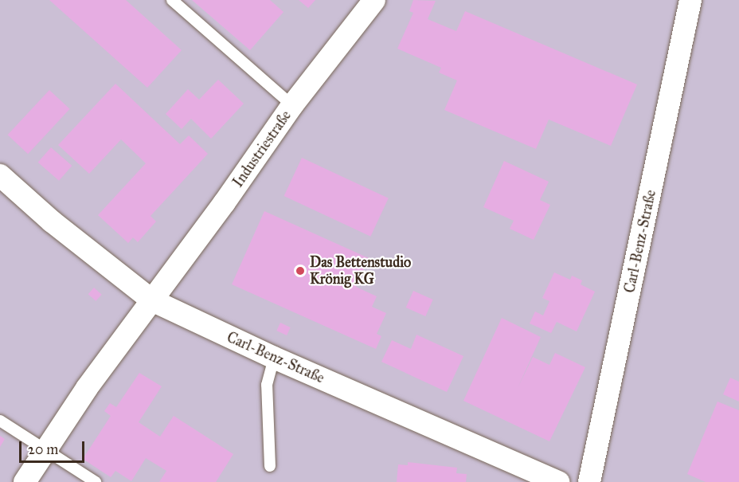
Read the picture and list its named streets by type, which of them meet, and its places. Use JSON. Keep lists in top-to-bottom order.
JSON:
{
  "streets": {
    "street": ["Industriestraße", "Carl-Benz-Straße"]
  },
  "crossings": [
    ["Industriestraße", "Carl-Benz-Straße"]
  ],
  "places": ["Das Bettenstudio Krönig KG"],
  "scale_bar": "20 m"
}
